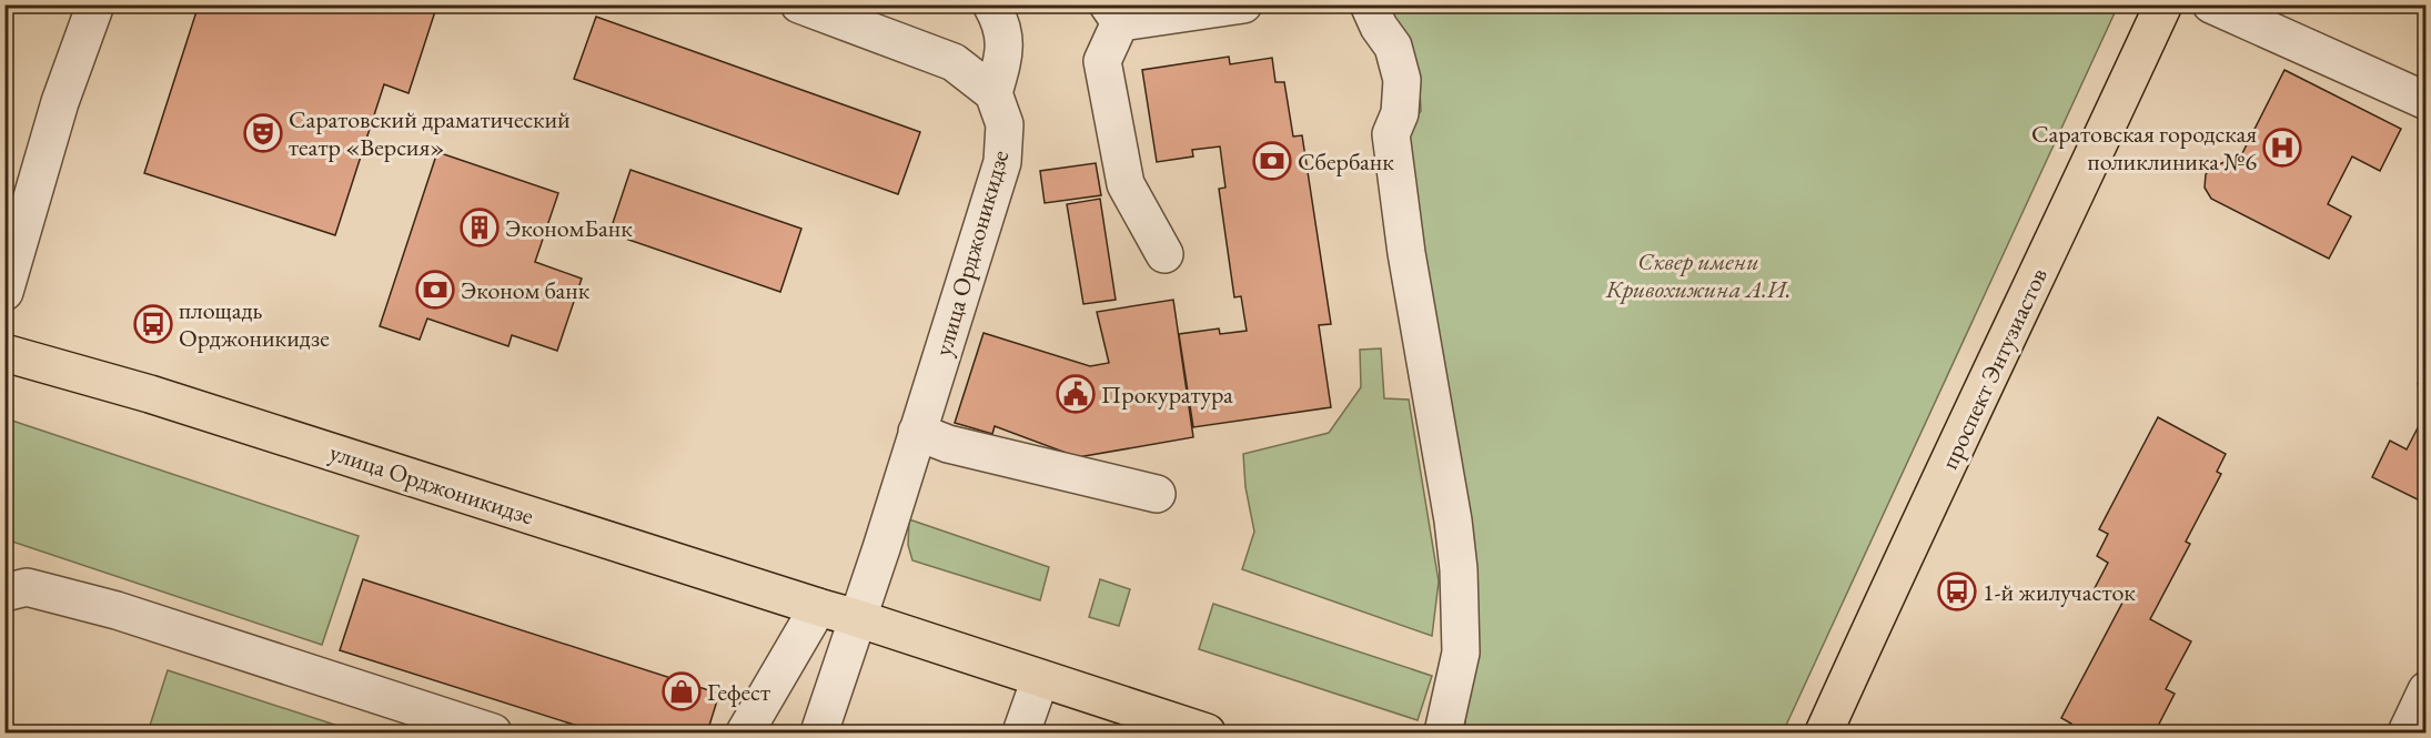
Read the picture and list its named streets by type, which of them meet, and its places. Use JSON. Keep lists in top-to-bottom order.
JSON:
{
  "streets": {
    "main road": ["улица Орджоникидзе", "проспект Энтузиастов"]
  },
  "parks": ["Сквер имени Кривохижина А.И."],
  "places": {
    "theatre": ["Саратовский драматический театр «Версия»"],
    "hospital": ["Саратовская городская поликлиника №6"],
    "bank": ["Сбербанк", "Эконом банк"],
    "building": ["ЭкономБанк"],
    "bus stop": ["площадь Орджоникидзе", "1-й жилучасток"],
    "public building": ["Прокуратура"],
    "shop": ["Гефест"]
  }
}
